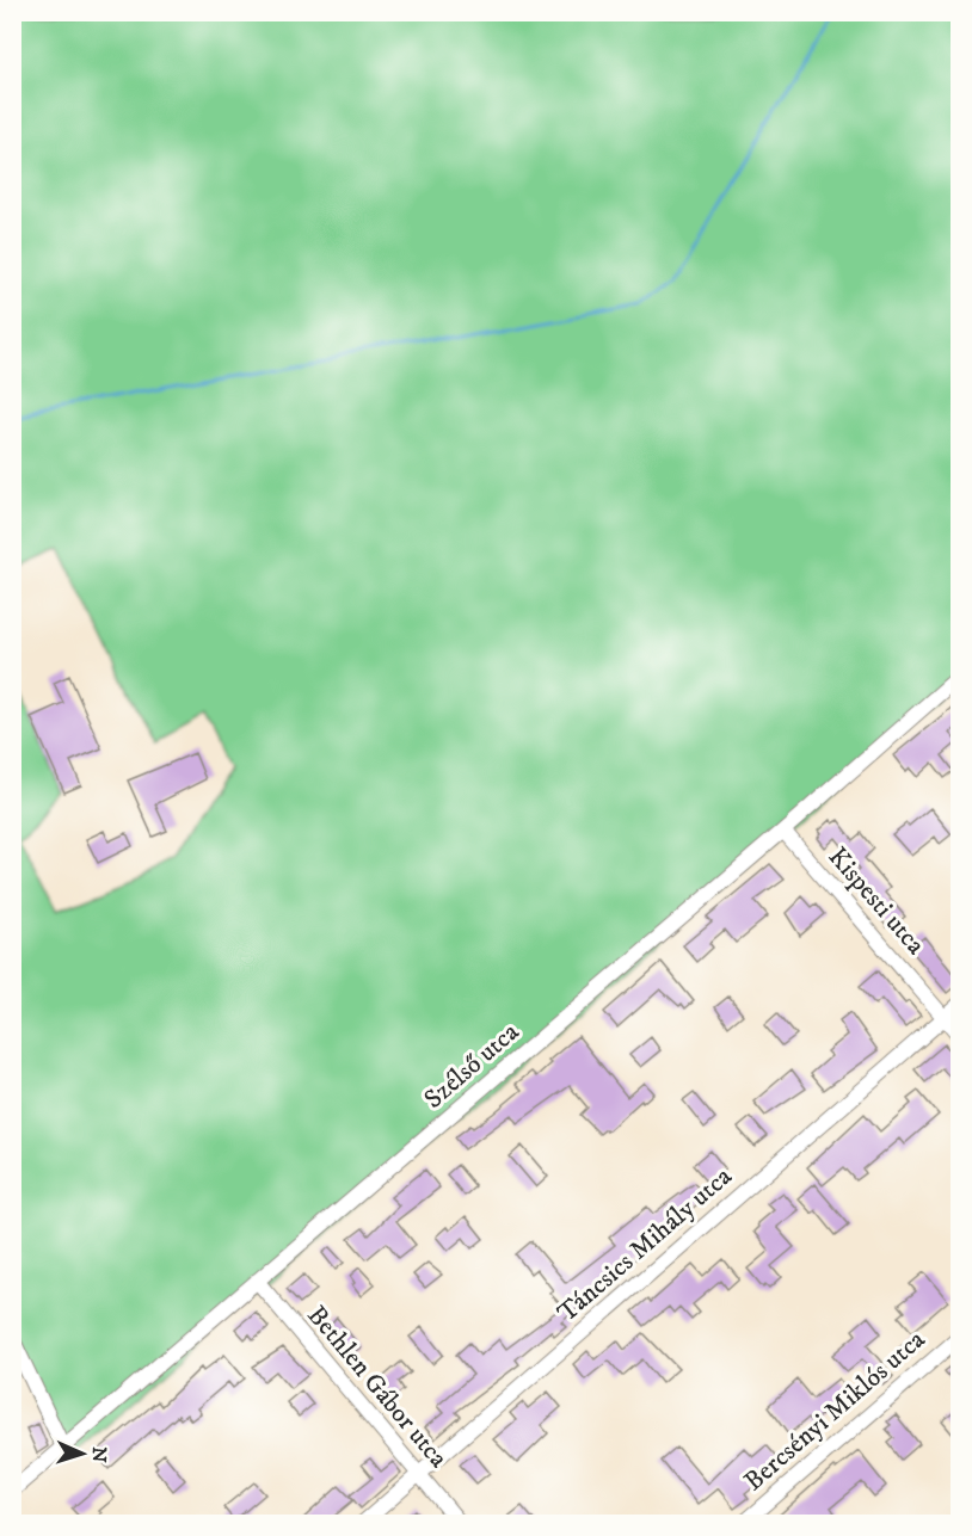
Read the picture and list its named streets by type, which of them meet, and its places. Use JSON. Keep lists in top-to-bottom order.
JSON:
{
  "streets": {
    "street": [
      "Kispesti utca",
      "Szélső utca",
      "Táncsics Mihály utca",
      "Bethlen Gábor utca",
      "Bercsényi Miklós utca"
    ]
  },
  "crossings": [
    ["Kispesti utca", "Szélső utca"],
    ["Kispesti utca", "Táncsics Mihály utca"],
    ["Szélső utca", "Bethlen Gábor utca"],
    ["Táncsics Mihály utca", "Bethlen Gábor utca"]
  ],
  "north": "right"
}
